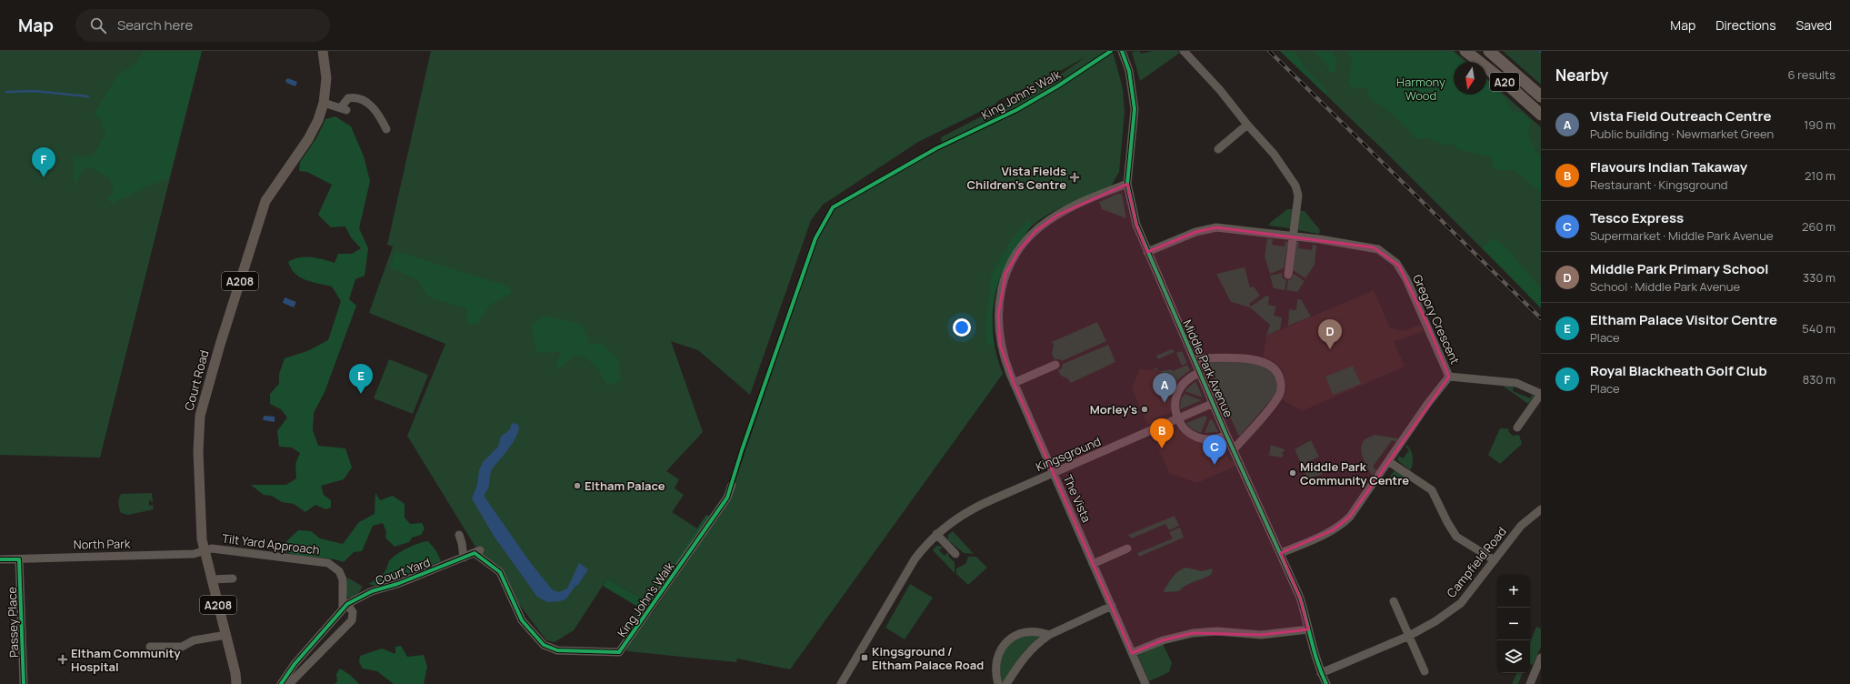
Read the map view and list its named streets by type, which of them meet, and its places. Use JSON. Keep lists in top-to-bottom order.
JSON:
{
  "streets": {
    "highway": ["A20"],
    "main road": ["A208", "Court Road"],
    "street": [
      "King John's Walk",
      "Gregory Crescent",
      "Middle Park Avenue",
      "Kingsground",
      "The Vista",
      "North Park",
      "Tilt Yard Approach",
      "Campfield Road",
      "Court Yard",
      "Passey Place"
    ]
  },
  "crossings": [
    ["King John's Walk", "Court Yard"],
    ["Gregory Crescent", "Middle Park Avenue"],
    ["Middle Park Avenue", "Kingsground"],
    ["Middle Park Avenue", "The Vista"],
    ["Middle Park Avenue", "Campfield Road"],
    ["Court Road", "North Park"],
    ["Court Road", "Tilt Yard Approach"],
    ["Kingsground", "The Vista"],
    ["North Park", "Tilt Yard Approach"],
    ["North Park", "Passey Place"],
    ["Tilt Yard Approach", "Court Yard"]
  ],
  "parks": ["Harmony Wood"],
  "places": {
    "health": ["Vista Fields Children’s Centre", "Eltham Community Hospital"],
    "other": ["Morley's", "Middle Park Community Centre", "Eltham Palace"],
    "transit": ["Kingsground / Eltham Palace Road"]
  },
  "north": "bottom",
  "page": {
    "header": "Map",
    "search": "Search here",
    "nav": ["Map", "Directions", "Saved"],
    "heading": ["Nearby", "6 results"],
    "list": [
      {
        "mark": "A",
        "name": "Vista Field Outreach Centre",
        "note": "Public building · Newmarket Green",
        "value": "190 m"
      },
      {
        "mark": "B",
        "name": "Flavours Indian Takaway",
        "note": "Restaurant · Kingsground",
        "value": "210 m"
      },
      {
        "mark": "C",
        "name": "Tesco Express",
        "note": "Supermarket · Middle Park Avenue",
        "value": "260 m"
      },
      {
        "mark": "D",
        "name": "Middle Park Primary School",
        "note": "School · Middle Park Avenue",
        "value": "330 m"
      },
      {
        "mark": "E",
        "name": "Eltham Palace Visitor Centre",
        "note": "Place",
        "value": "540 m"
      },
      {
        "mark": "F",
        "name": "Royal Blackheath Golf Club",
        "note": "Place",
        "value": "830 m"
      }
    ],
    "pins": [
      "F",
      "D",
      "E",
      "A",
      "B",
      "C"
    ],
    "map_buttons": ["+", "−"]
  }
}
